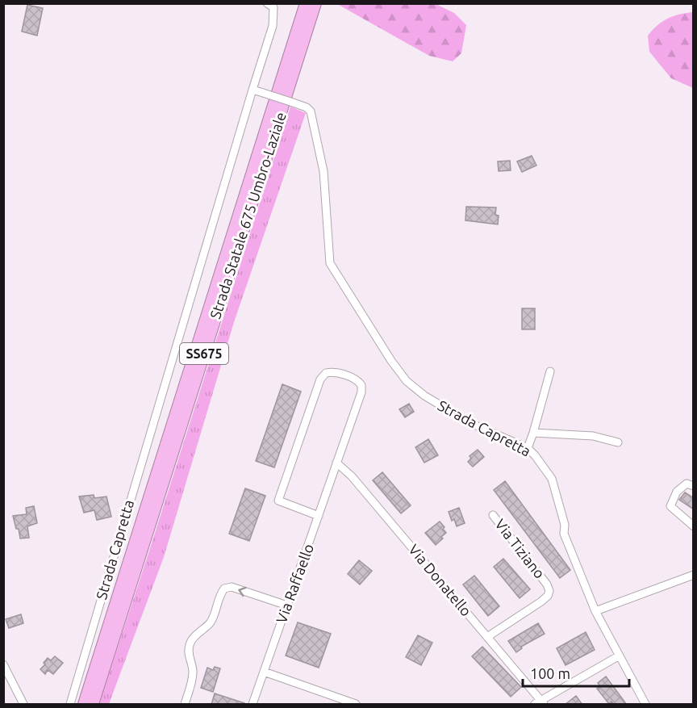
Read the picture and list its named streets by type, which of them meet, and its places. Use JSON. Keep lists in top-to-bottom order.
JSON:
{
  "streets": {
    "highway": ["Strada Statale 675 Umbro-Laziale", "SS675"],
    "street": [
      "Strada Capretta",
      "Via Tiziano",
      "Via Donatello",
      "Via Raffaello"
    ]
  },
  "crossings": [
    ["Via Tiziano", "Via Donatello"],
    ["Via Donatello", "Via Raffaello"]
  ],
  "scale_bar": "100 m"
}
